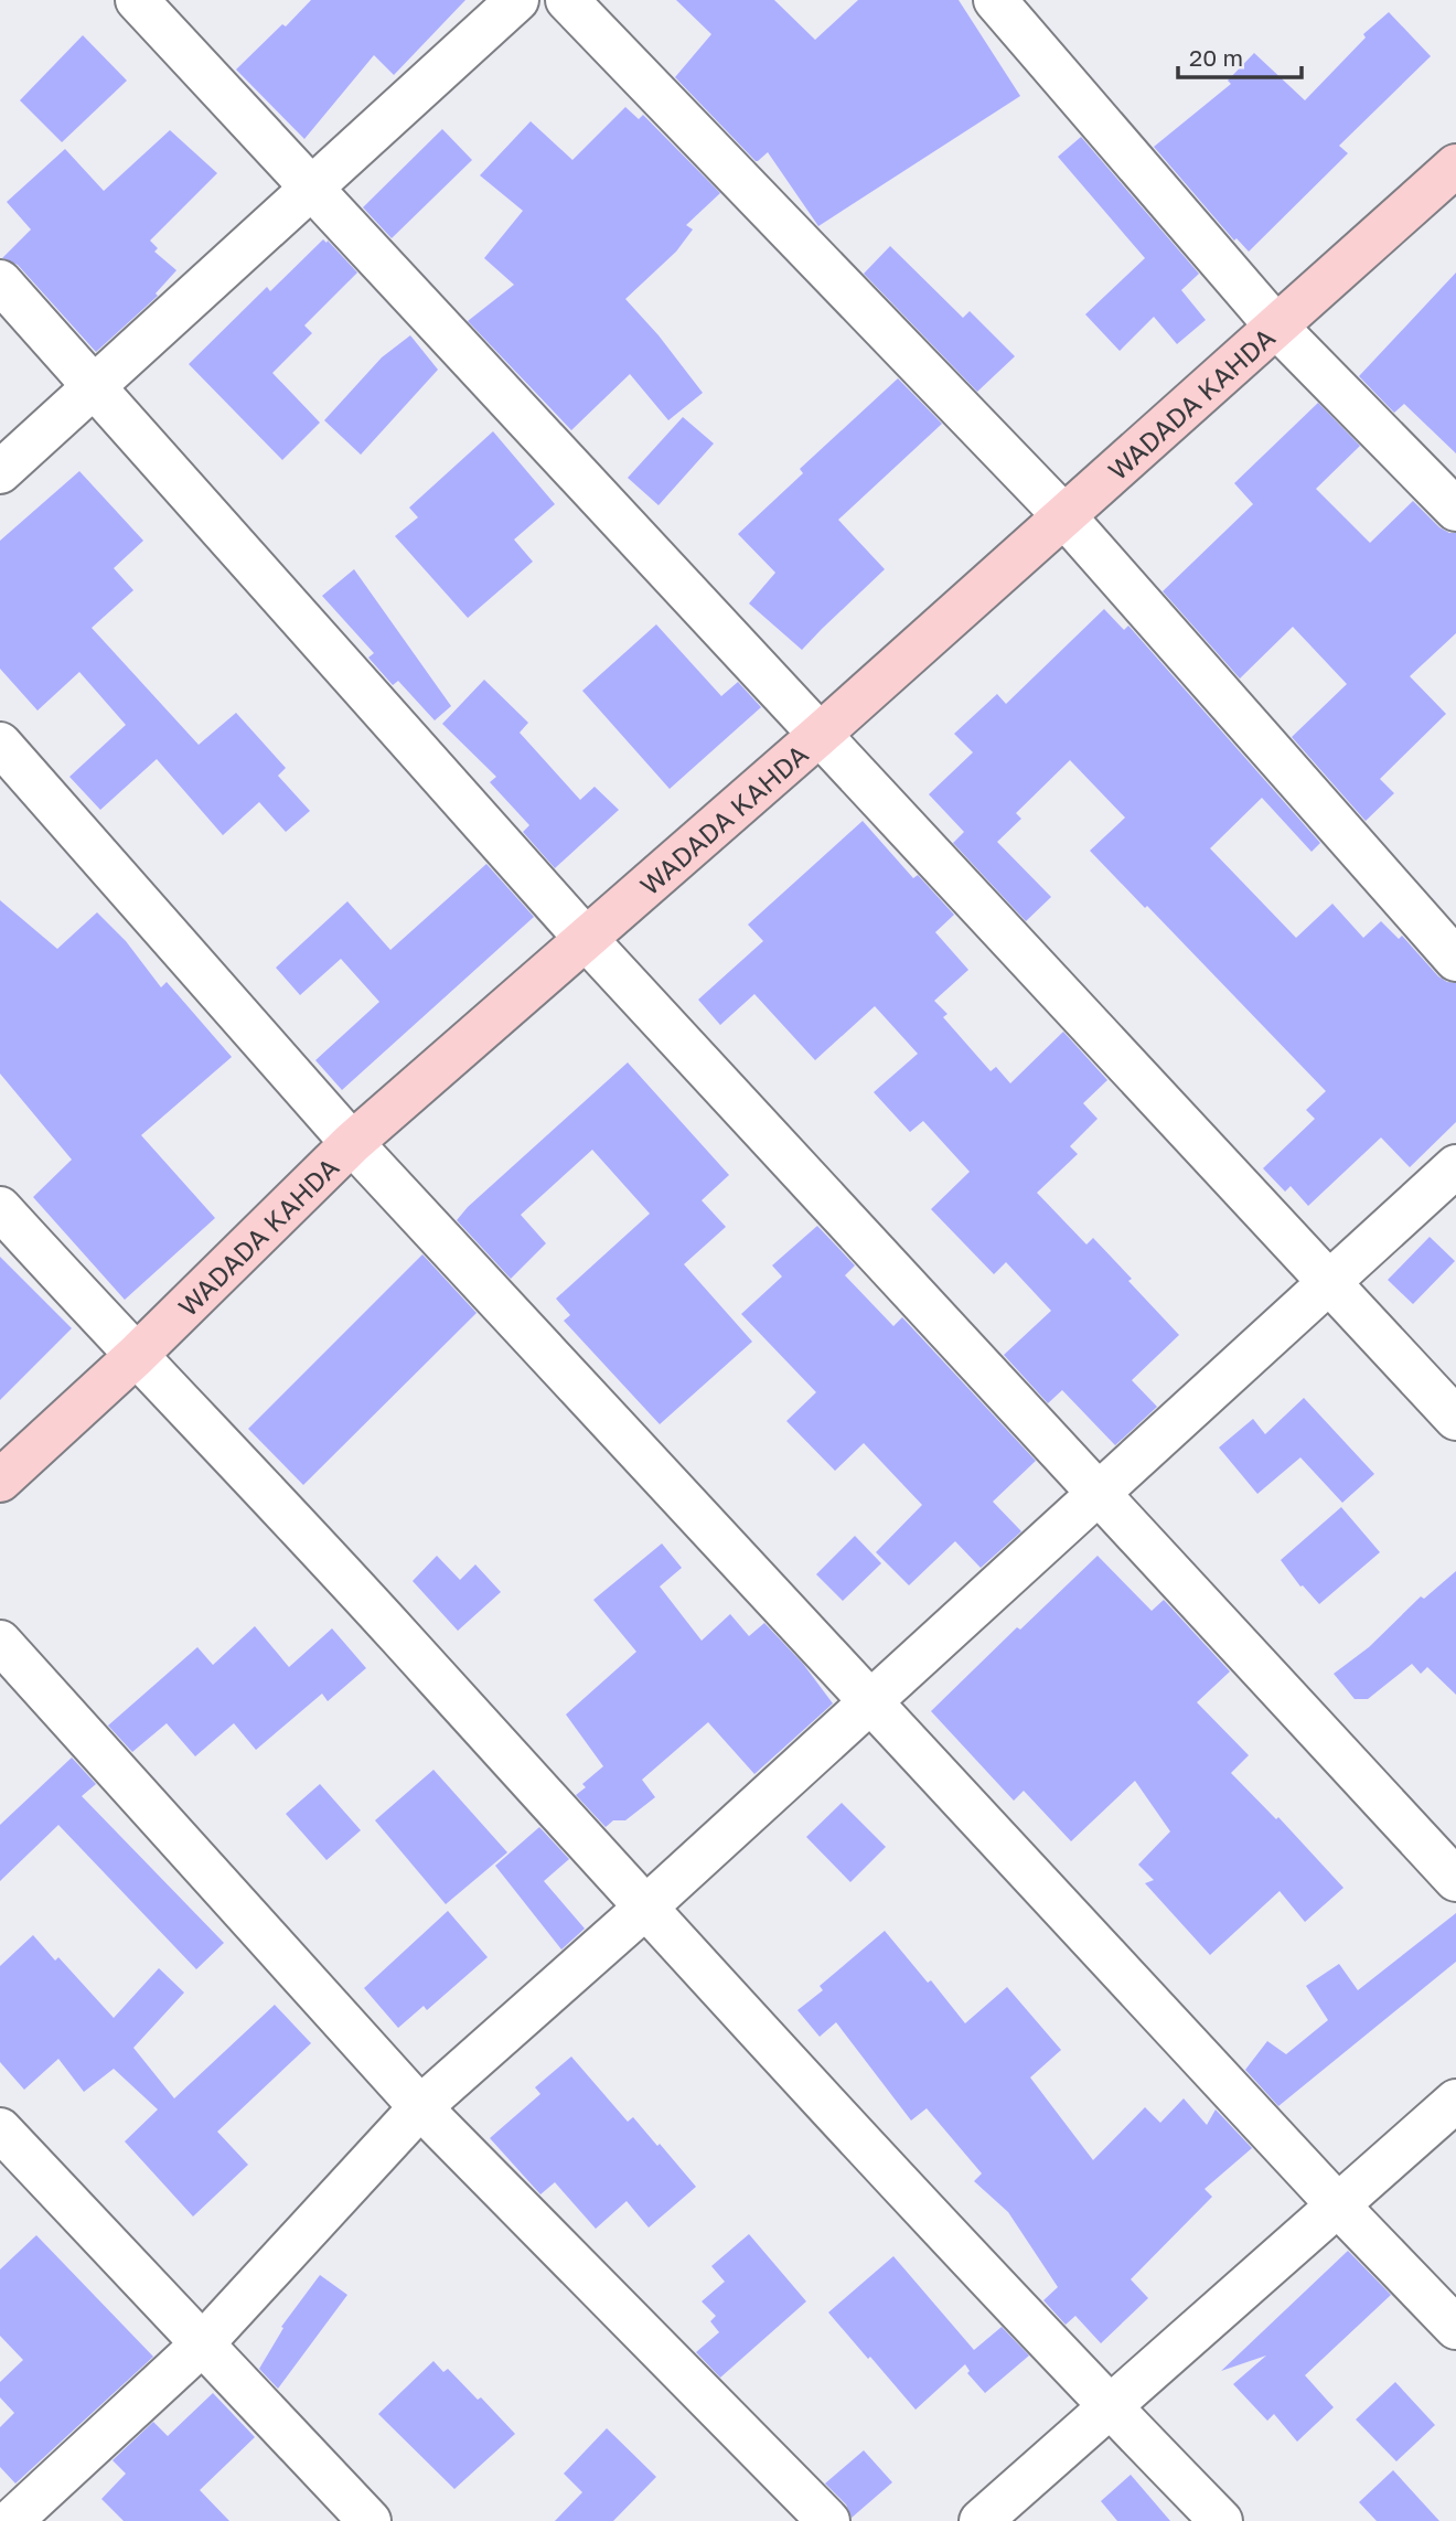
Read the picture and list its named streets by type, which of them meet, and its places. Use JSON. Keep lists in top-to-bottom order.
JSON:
{
  "streets": {
    "main road": ["WADADA KAHDA"]
  },
  "scale_bar": "20 m"
}
